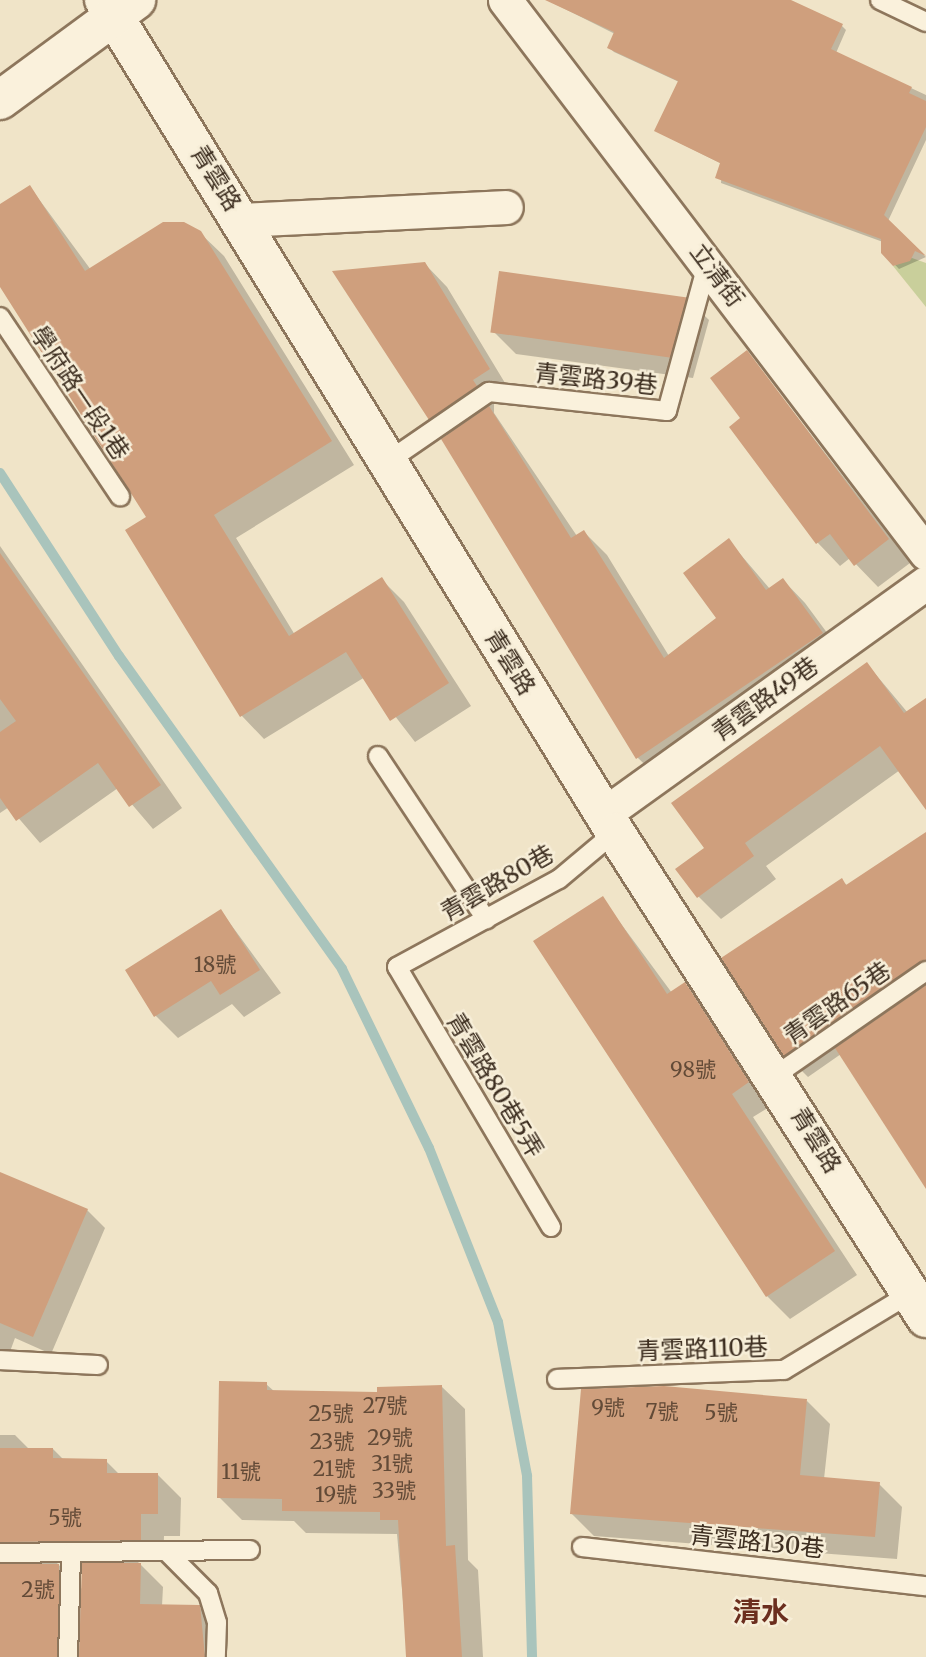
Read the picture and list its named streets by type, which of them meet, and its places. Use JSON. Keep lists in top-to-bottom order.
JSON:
{
  "streets": {
    "street": ["青雲路", "立清街", "青雲路49巷"],
    "lane": [
      "青雲路39巷",
      "學府路一段1巷",
      "青雲路80巷",
      "青雲路65巷",
      "青雲路80巷5弄",
      "青雲路110巷",
      "青雲路130巷"
    ]
  },
  "crossings": [
    ["青雲路", "青雲路39巷"],
    ["青雲路", "青雲路49巷"],
    ["青雲路", "青雲路80巷"],
    ["青雲路", "青雲路65巷"],
    ["青雲路", "青雲路110巷"],
    ["立清街", "青雲路39巷"],
    ["青雲路49巷", "青雲路80巷"],
    ["青雲路80巷", "青雲路80巷5弄"]
  ],
  "districts": ["清水"],
  "house_numbers": [
    "18號",
    "98號",
    "27號",
    "9號",
    "7號",
    "5號",
    "25號",
    "29號",
    "23號",
    "31號",
    "21號",
    "11號",
    "33號",
    "19號",
    "5號",
    "2號"
  ]
}
